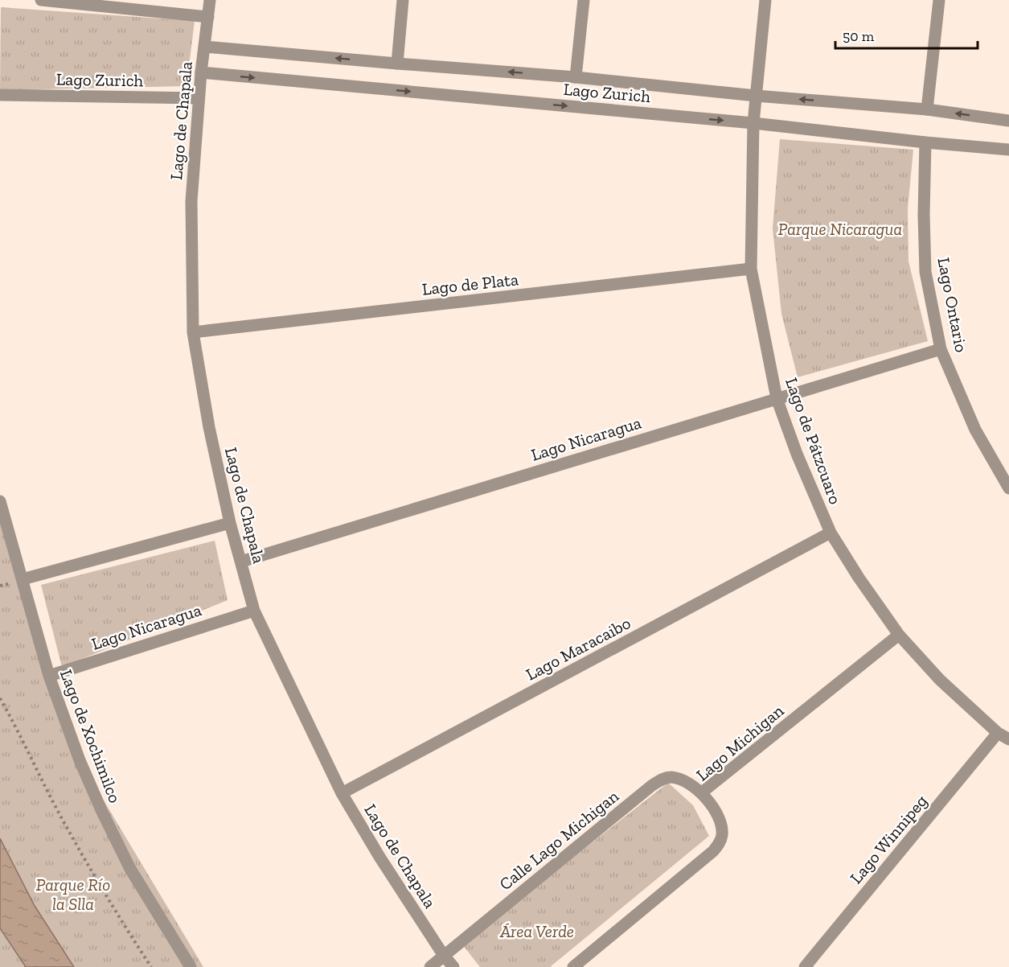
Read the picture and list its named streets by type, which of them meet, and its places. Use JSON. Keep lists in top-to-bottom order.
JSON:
{
  "streets": {
    "street": [
      "Lago Zurich",
      "Lago de Chapala",
      "Lago de Plata",
      "Lago Ontario",
      "Lago Nicaragua",
      "Lago de Pátzcuaro",
      "Lago Maracaibo",
      "Lago de Xochimilco",
      "Lago Michigan",
      "Lago Winnipeg",
      "Calle Lago Michigan"
    ]
  },
  "crossings": [
    ["Lago Zurich", "Lago de Chapala"],
    ["Lago Zurich", "Lago Ontario"],
    ["Lago Zurich", "Lago de Pátzcuaro"],
    ["Lago de Chapala", "Lago de Plata"],
    ["Lago de Chapala", "Lago Nicaragua"],
    ["Lago de Chapala", "Lago Maracaibo"],
    ["Lago de Chapala", "Calle Lago Michigan"],
    ["Lago de Plata", "Lago de Pátzcuaro"],
    ["Lago Ontario", "Lago Nicaragua"],
    ["Lago Nicaragua", "Lago de Pátzcuaro"],
    ["Lago Nicaragua", "Lago de Xochimilco"],
    ["Lago de Pátzcuaro", "Lago Maracaibo"],
    ["Lago de Pátzcuaro", "Lago Michigan"],
    ["Lago de Pátzcuaro", "Lago Winnipeg"],
    ["Lago Michigan", "Calle Lago Michigan"]
  ],
  "parks": ["Parque Nicaragua", "Parque Río la Slla", "Área Verde"],
  "scale_bar": "50 m"
}
